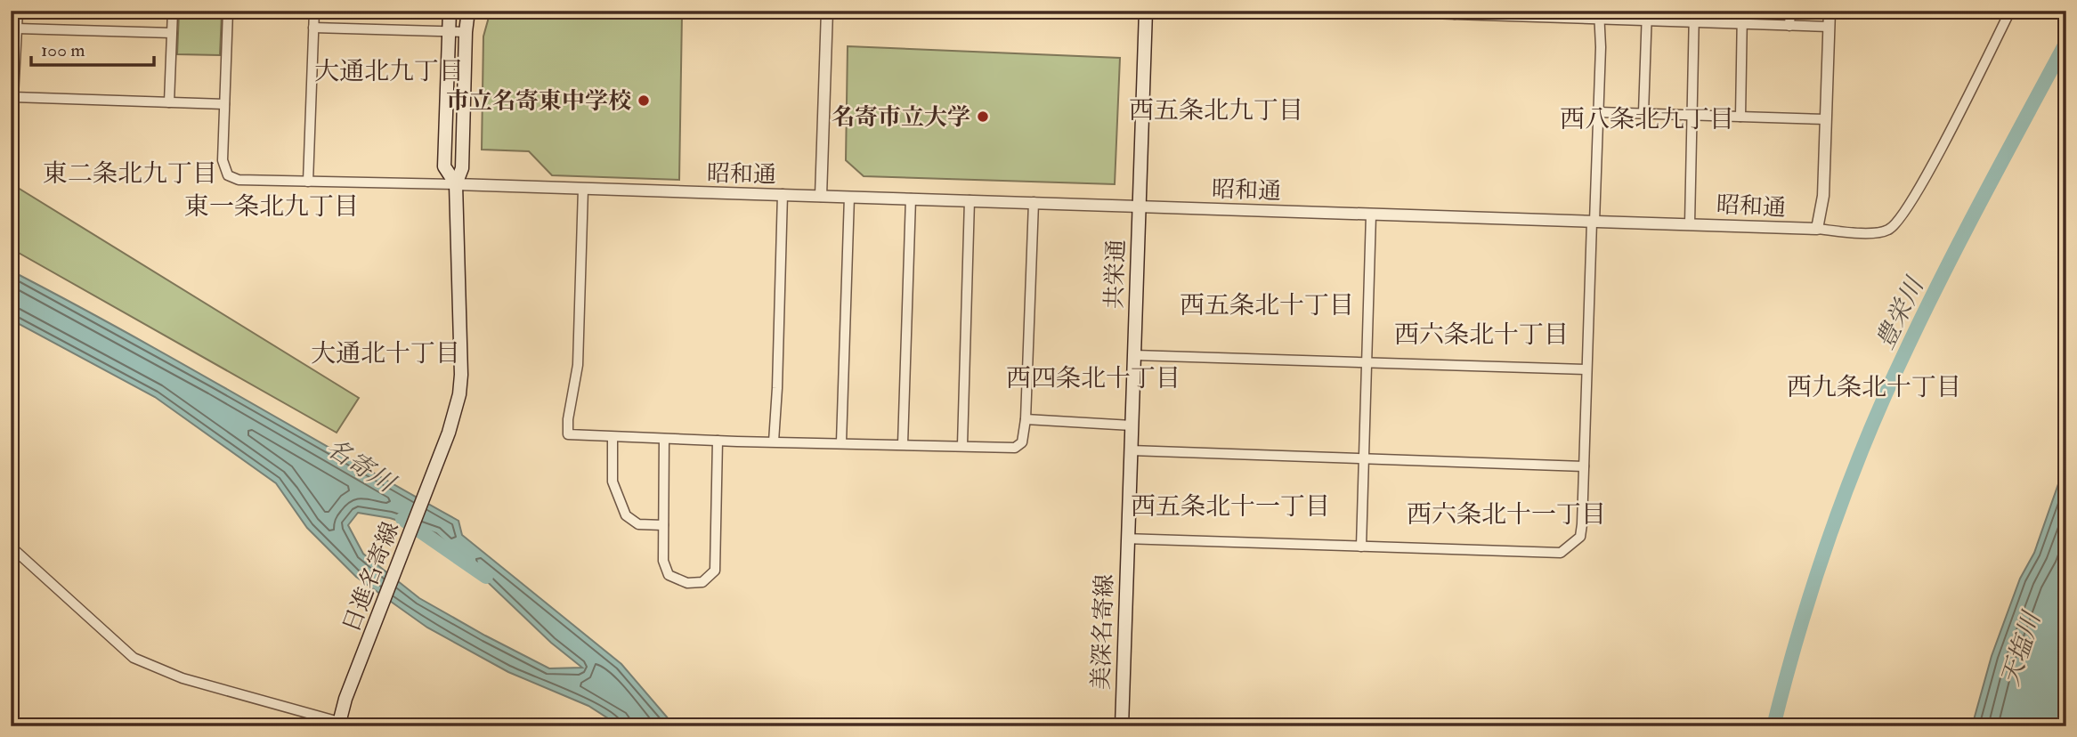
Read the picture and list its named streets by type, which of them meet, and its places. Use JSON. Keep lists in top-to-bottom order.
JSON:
{
  "streets": {
    "main road": ["共栄通", "日進名寄線", "美深名寄線"],
    "street": ["昭和通"]
  },
  "crossings": [
    ["昭和通", "共栄通"],
    ["昭和通", "日進名寄線"],
    ["共栄通", "美深名寄線"]
  ],
  "districts": [
    "大通北九丁目",
    "西五条北九丁目",
    "西八条北九丁目",
    "東二条北九丁目",
    "東一条北九丁目",
    "西五条北十丁目",
    "西六条北十丁目",
    "大通北十丁目",
    "西四条北十丁目",
    "西九条北十丁目",
    "西五条北十一丁目",
    "西六条北十一丁目"
  ],
  "water": ["豊栄川", "名寄川", "天塩川"],
  "places": ["市立名寄東中学校", "名寄市立大学"],
  "scale_bar": "100 m"
}
